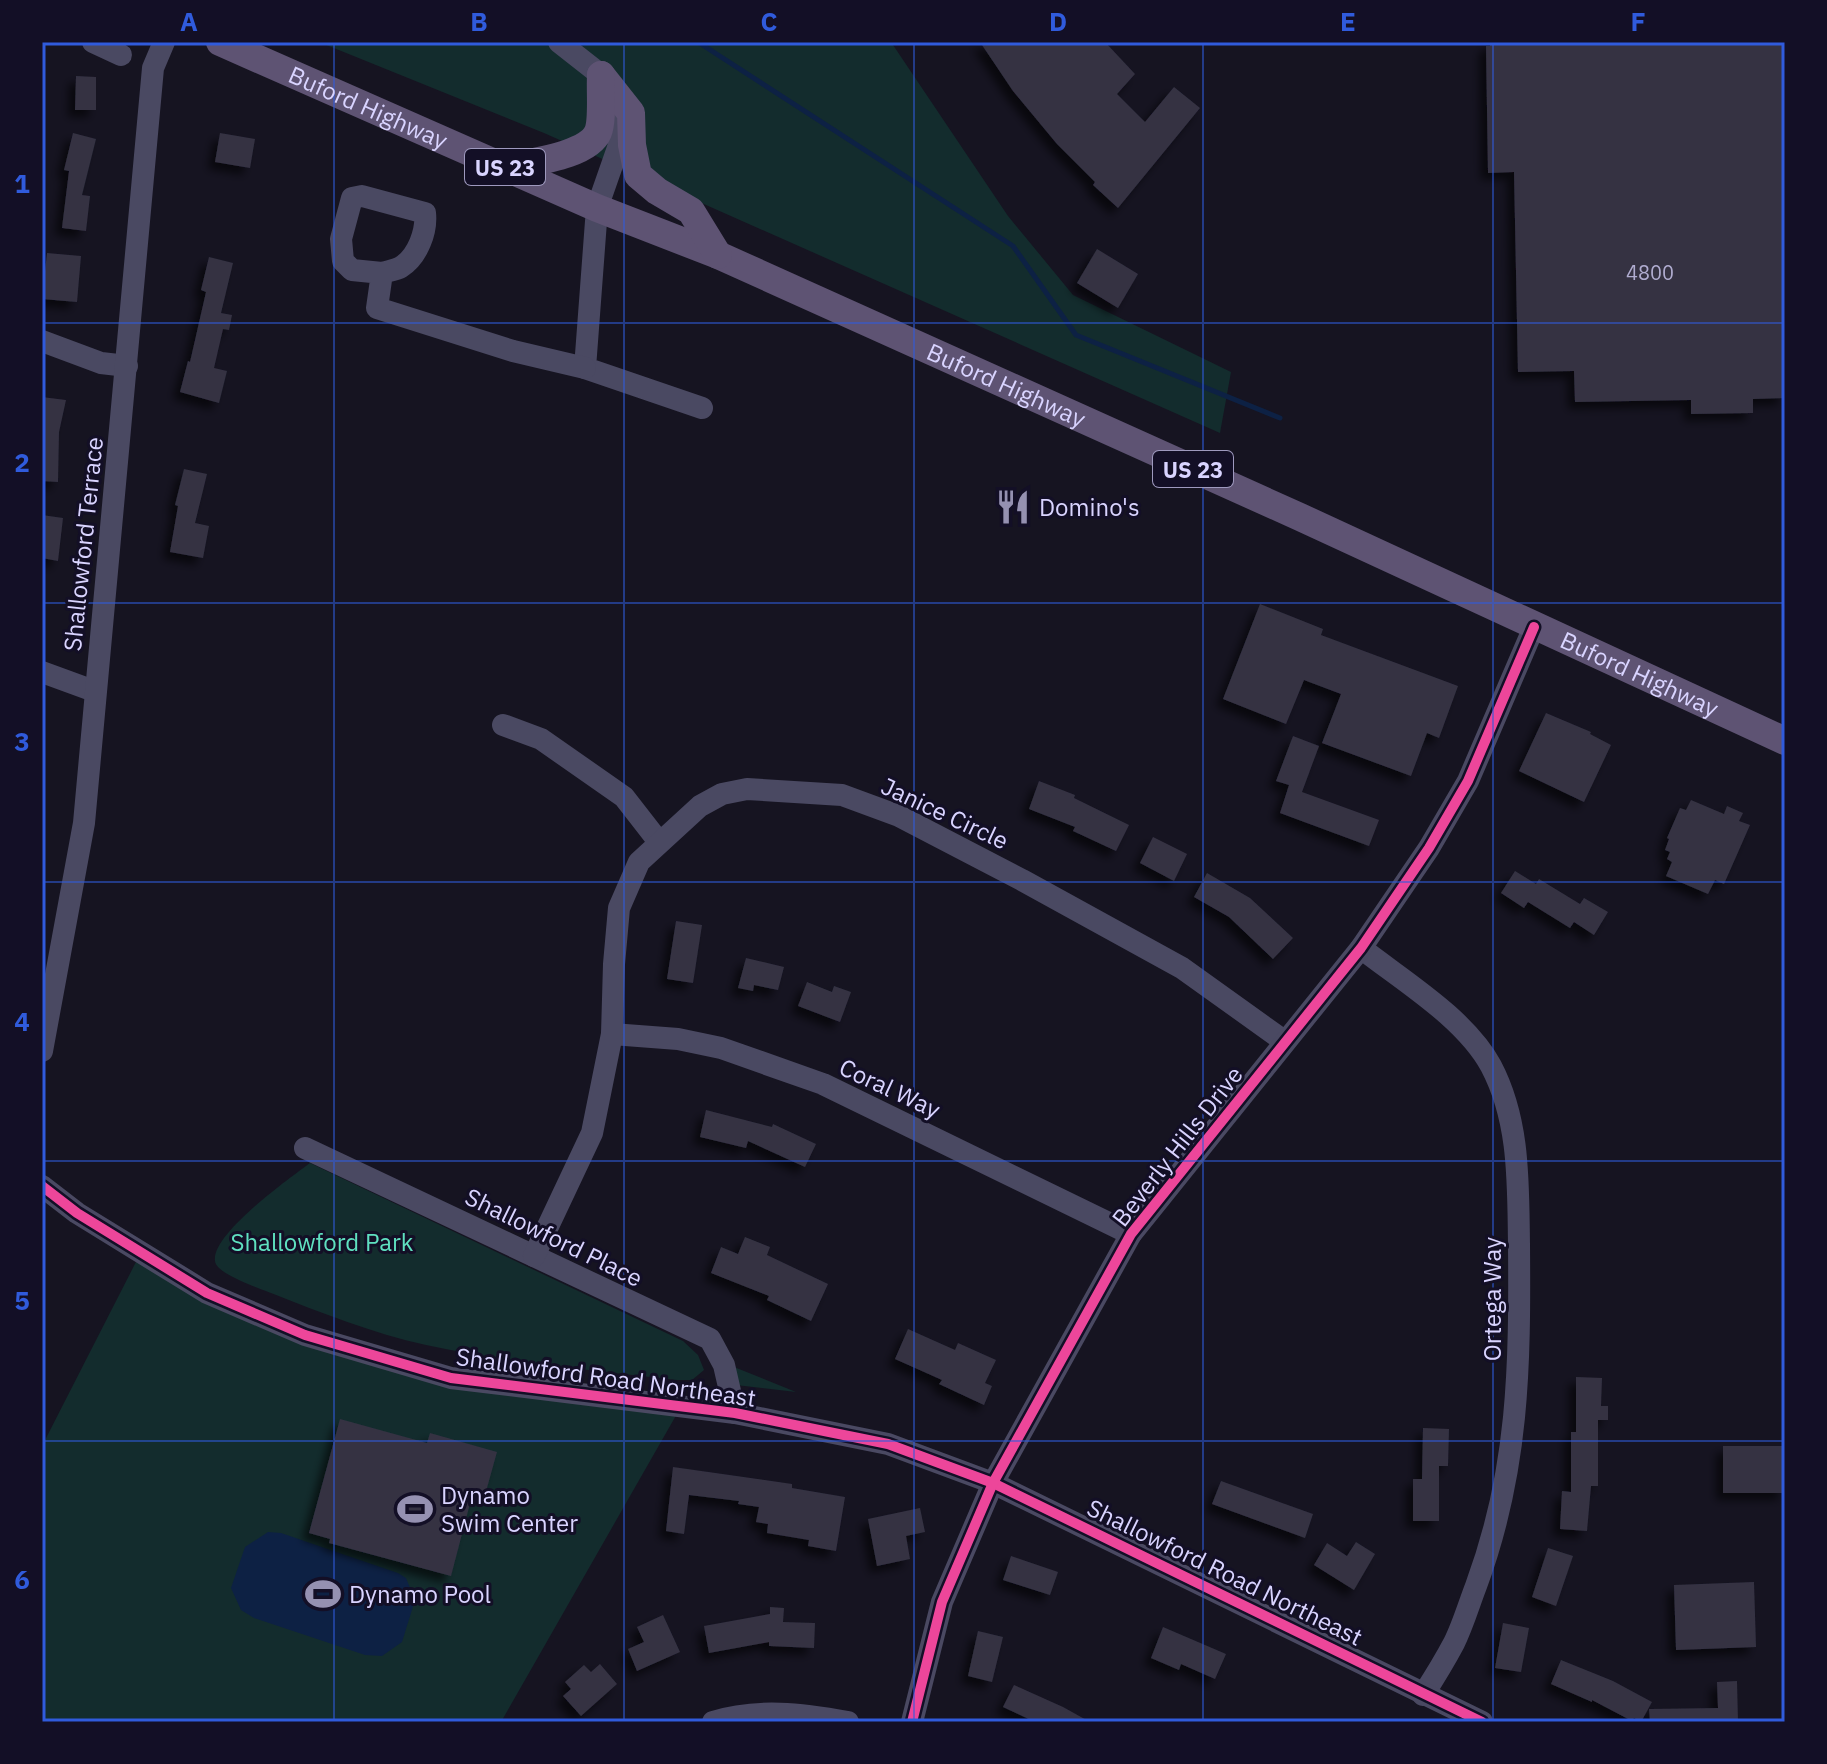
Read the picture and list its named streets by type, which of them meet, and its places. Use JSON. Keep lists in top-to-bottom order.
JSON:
{
  "streets": {
    "main road": ["Buford Highway", "US 23"],
    "street": [
      "Shallowford Terrace",
      "Janice Circle",
      "Coral Way",
      "Beverly Hills Drive",
      "Shallowford Place",
      "Ortega Way",
      "Shallowford Road Northeast"
    ]
  },
  "crossings": [
    ["Buford Highway", "Beverly Hills Drive"],
    ["Janice Circle", "Coral Way"],
    ["Janice Circle", "Beverly Hills Drive"],
    ["Janice Circle", "Shallowford Place"],
    ["Coral Way", "Beverly Hills Drive"],
    ["Beverly Hills Drive", "Ortega Way"],
    ["Beverly Hills Drive", "Shallowford Road Northeast"],
    ["Shallowford Place", "Shallowford Road Northeast"],
    ["Ortega Way", "Shallowford Road Northeast"]
  ],
  "parks": ["Shallowford Park"],
  "places": {
    "restaurant": ["Domino's"],
    "sports": ["Dynamo Swim Center", "Dynamo Pool"]
  },
  "house_numbers": ["4800"],
  "grid": {
    "columns": [
      "A",
      "B",
      "C",
      "D",
      "E",
      "F"
    ],
    "rows": [
      "1",
      "2",
      "3",
      "4",
      "5",
      "6"
    ]
  }
}
